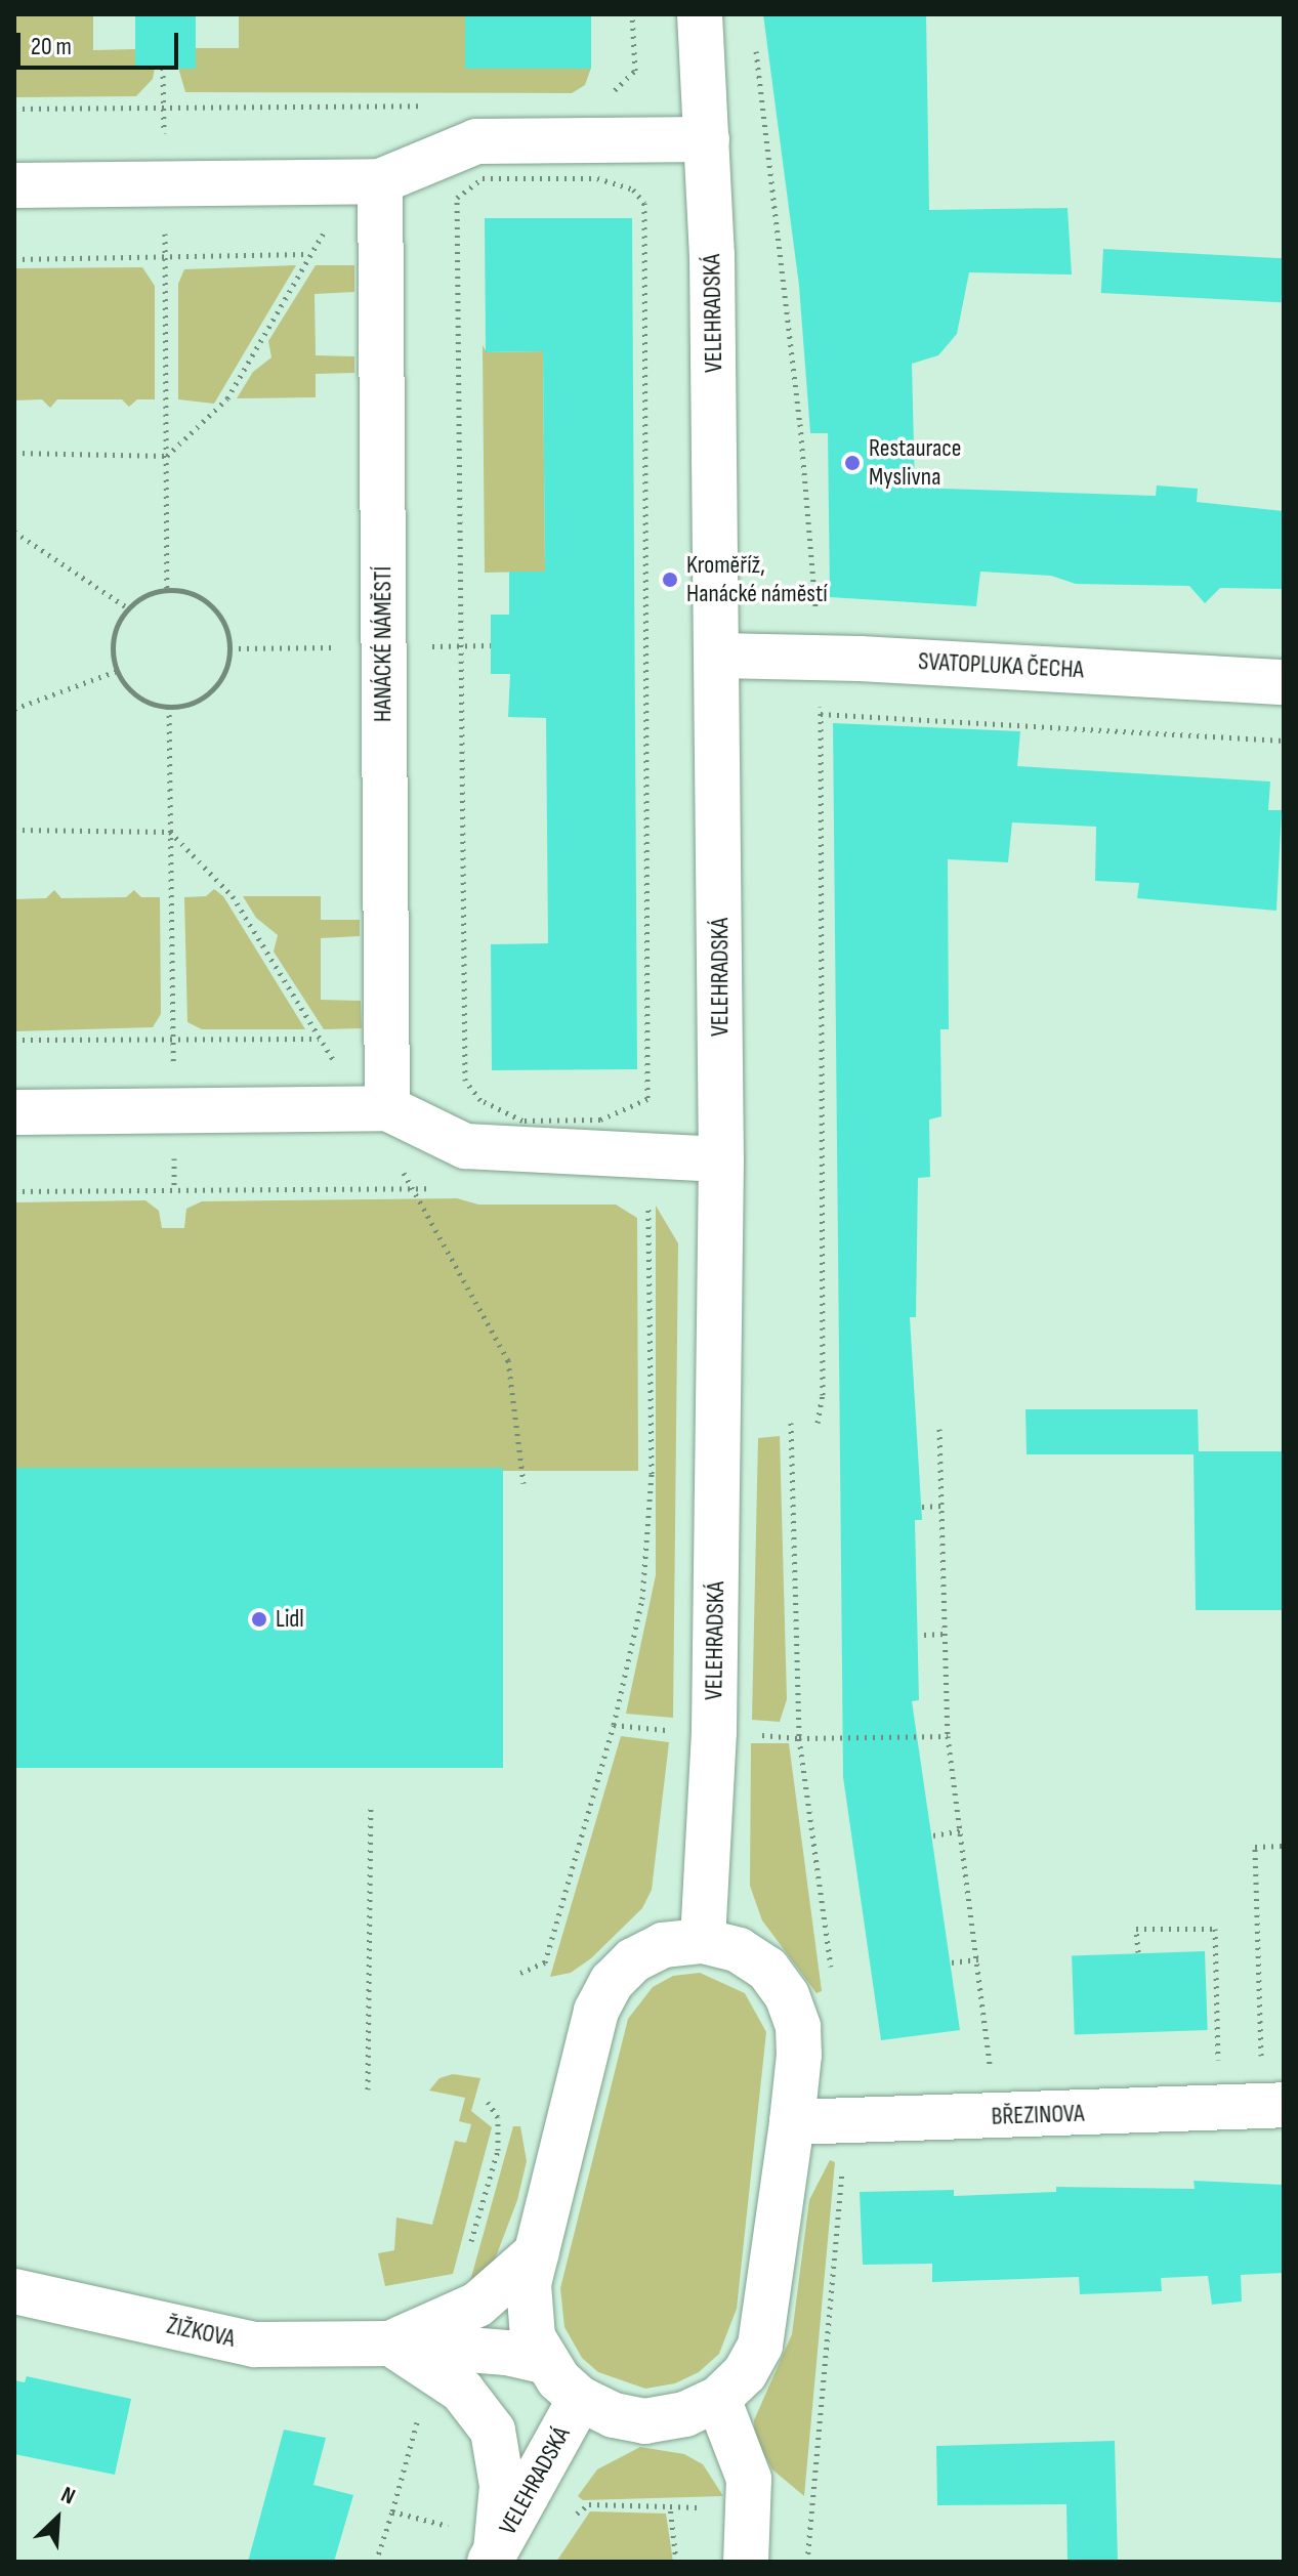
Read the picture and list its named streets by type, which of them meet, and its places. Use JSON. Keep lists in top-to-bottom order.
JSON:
{
  "streets": {
    "street": [
      "VELEHRADSKÁ",
      "HANÁCKÉ NÁMĚSTÍ",
      "SVATOPLUKA ČECHA",
      "BŘEZINOVA",
      "ŽIŽKOVA"
    ]
  },
  "crossings": [
    ["VELEHRADSKÁ", "SVATOPLUKA ČECHA"],
    ["VELEHRADSKÁ", "BŘEZINOVA"],
    ["VELEHRADSKÁ", "ŽIŽKOVA"]
  ],
  "places": ["Restaurace Myslivna", "Kroměříž, Hanácké náměstí", "Lidl"],
  "scale_bar": "20 m",
  "north": "top right"
}
